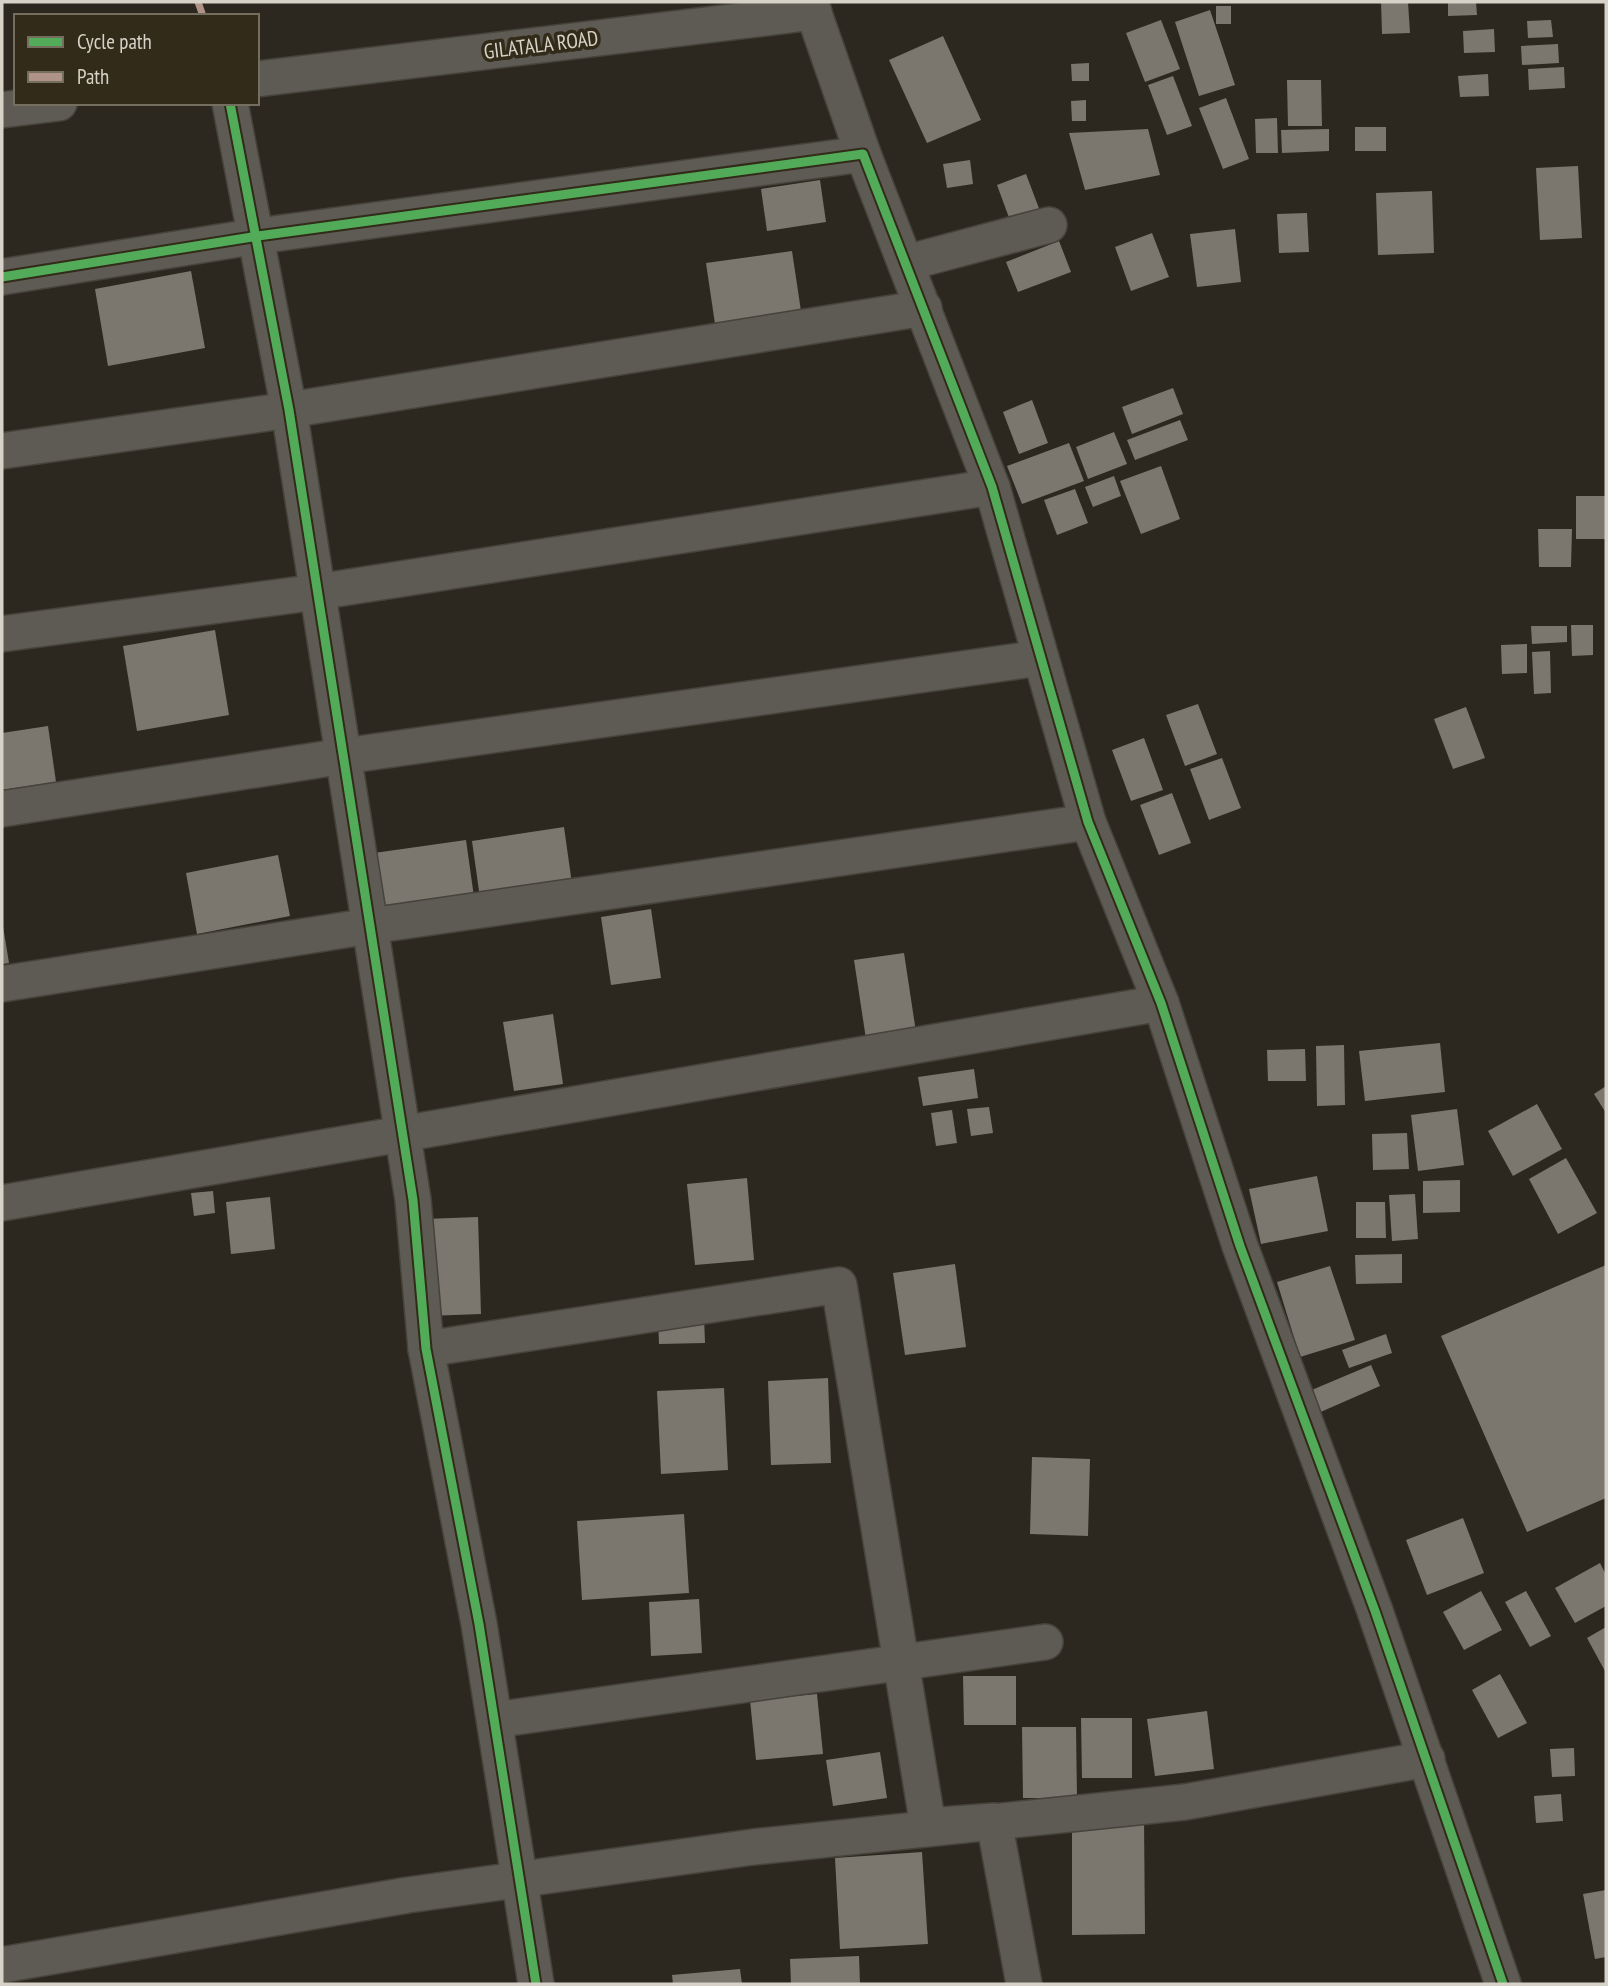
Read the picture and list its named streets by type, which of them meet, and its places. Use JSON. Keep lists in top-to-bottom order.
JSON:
{
  "streets": {
    "street": ["GILATALA ROAD"]
  },
  "legend": ["Cycle path", "Path"]
}
